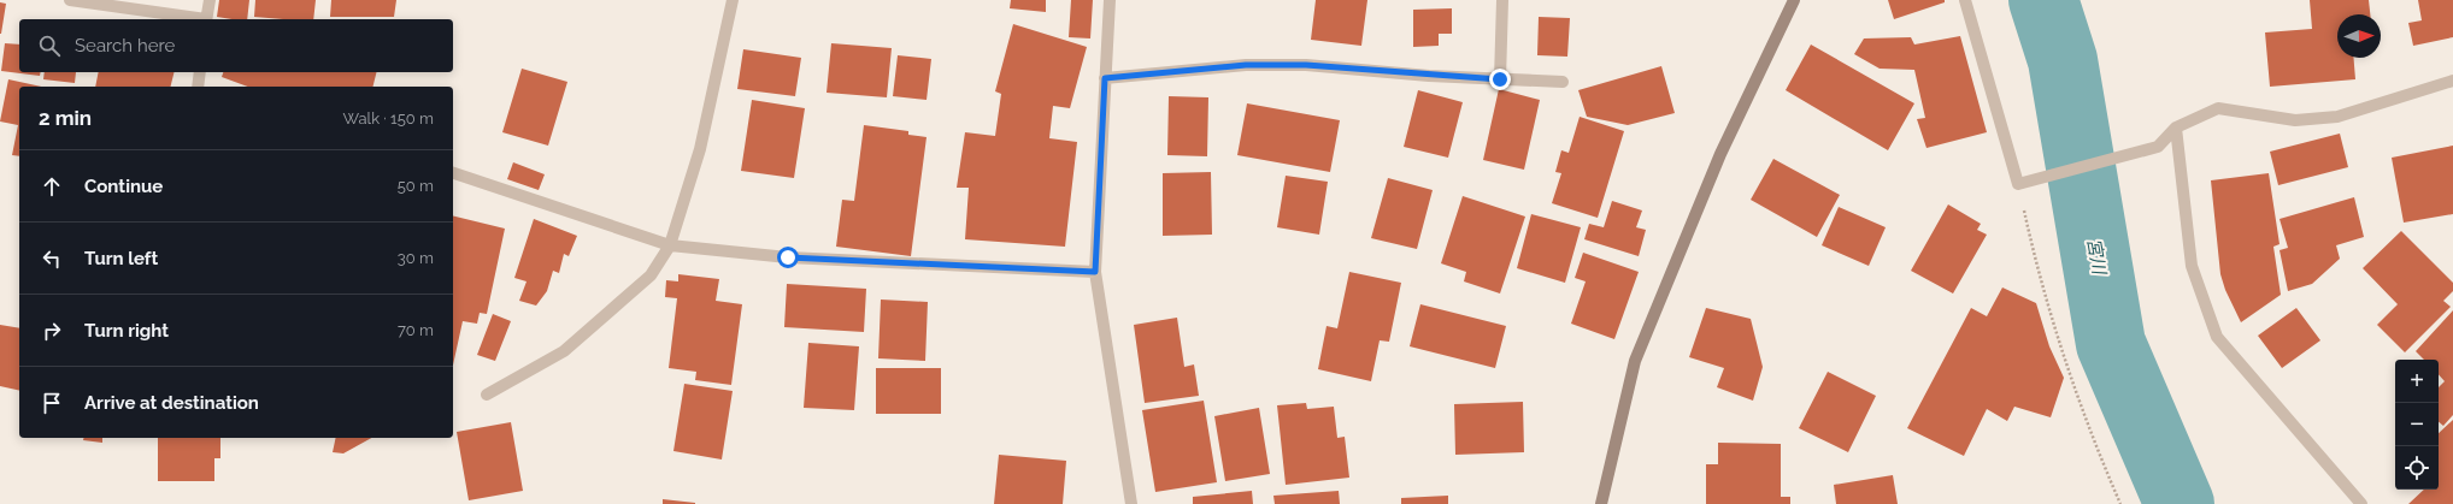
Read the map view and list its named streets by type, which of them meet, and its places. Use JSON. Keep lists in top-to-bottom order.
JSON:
{
  "water": ["宮川"],
  "north": "right",
  "page": {
    "search": "Search here",
    "heading": ["2 min", "Walk · 150 m"],
    "list": [
      ["Continue", "50 m"],
      ["Turn left", "30 m"],
      ["Turn right", "70 m"],
      "Arrive at destination"
    ],
    "map_buttons": ["+", "−"]
  }
}
